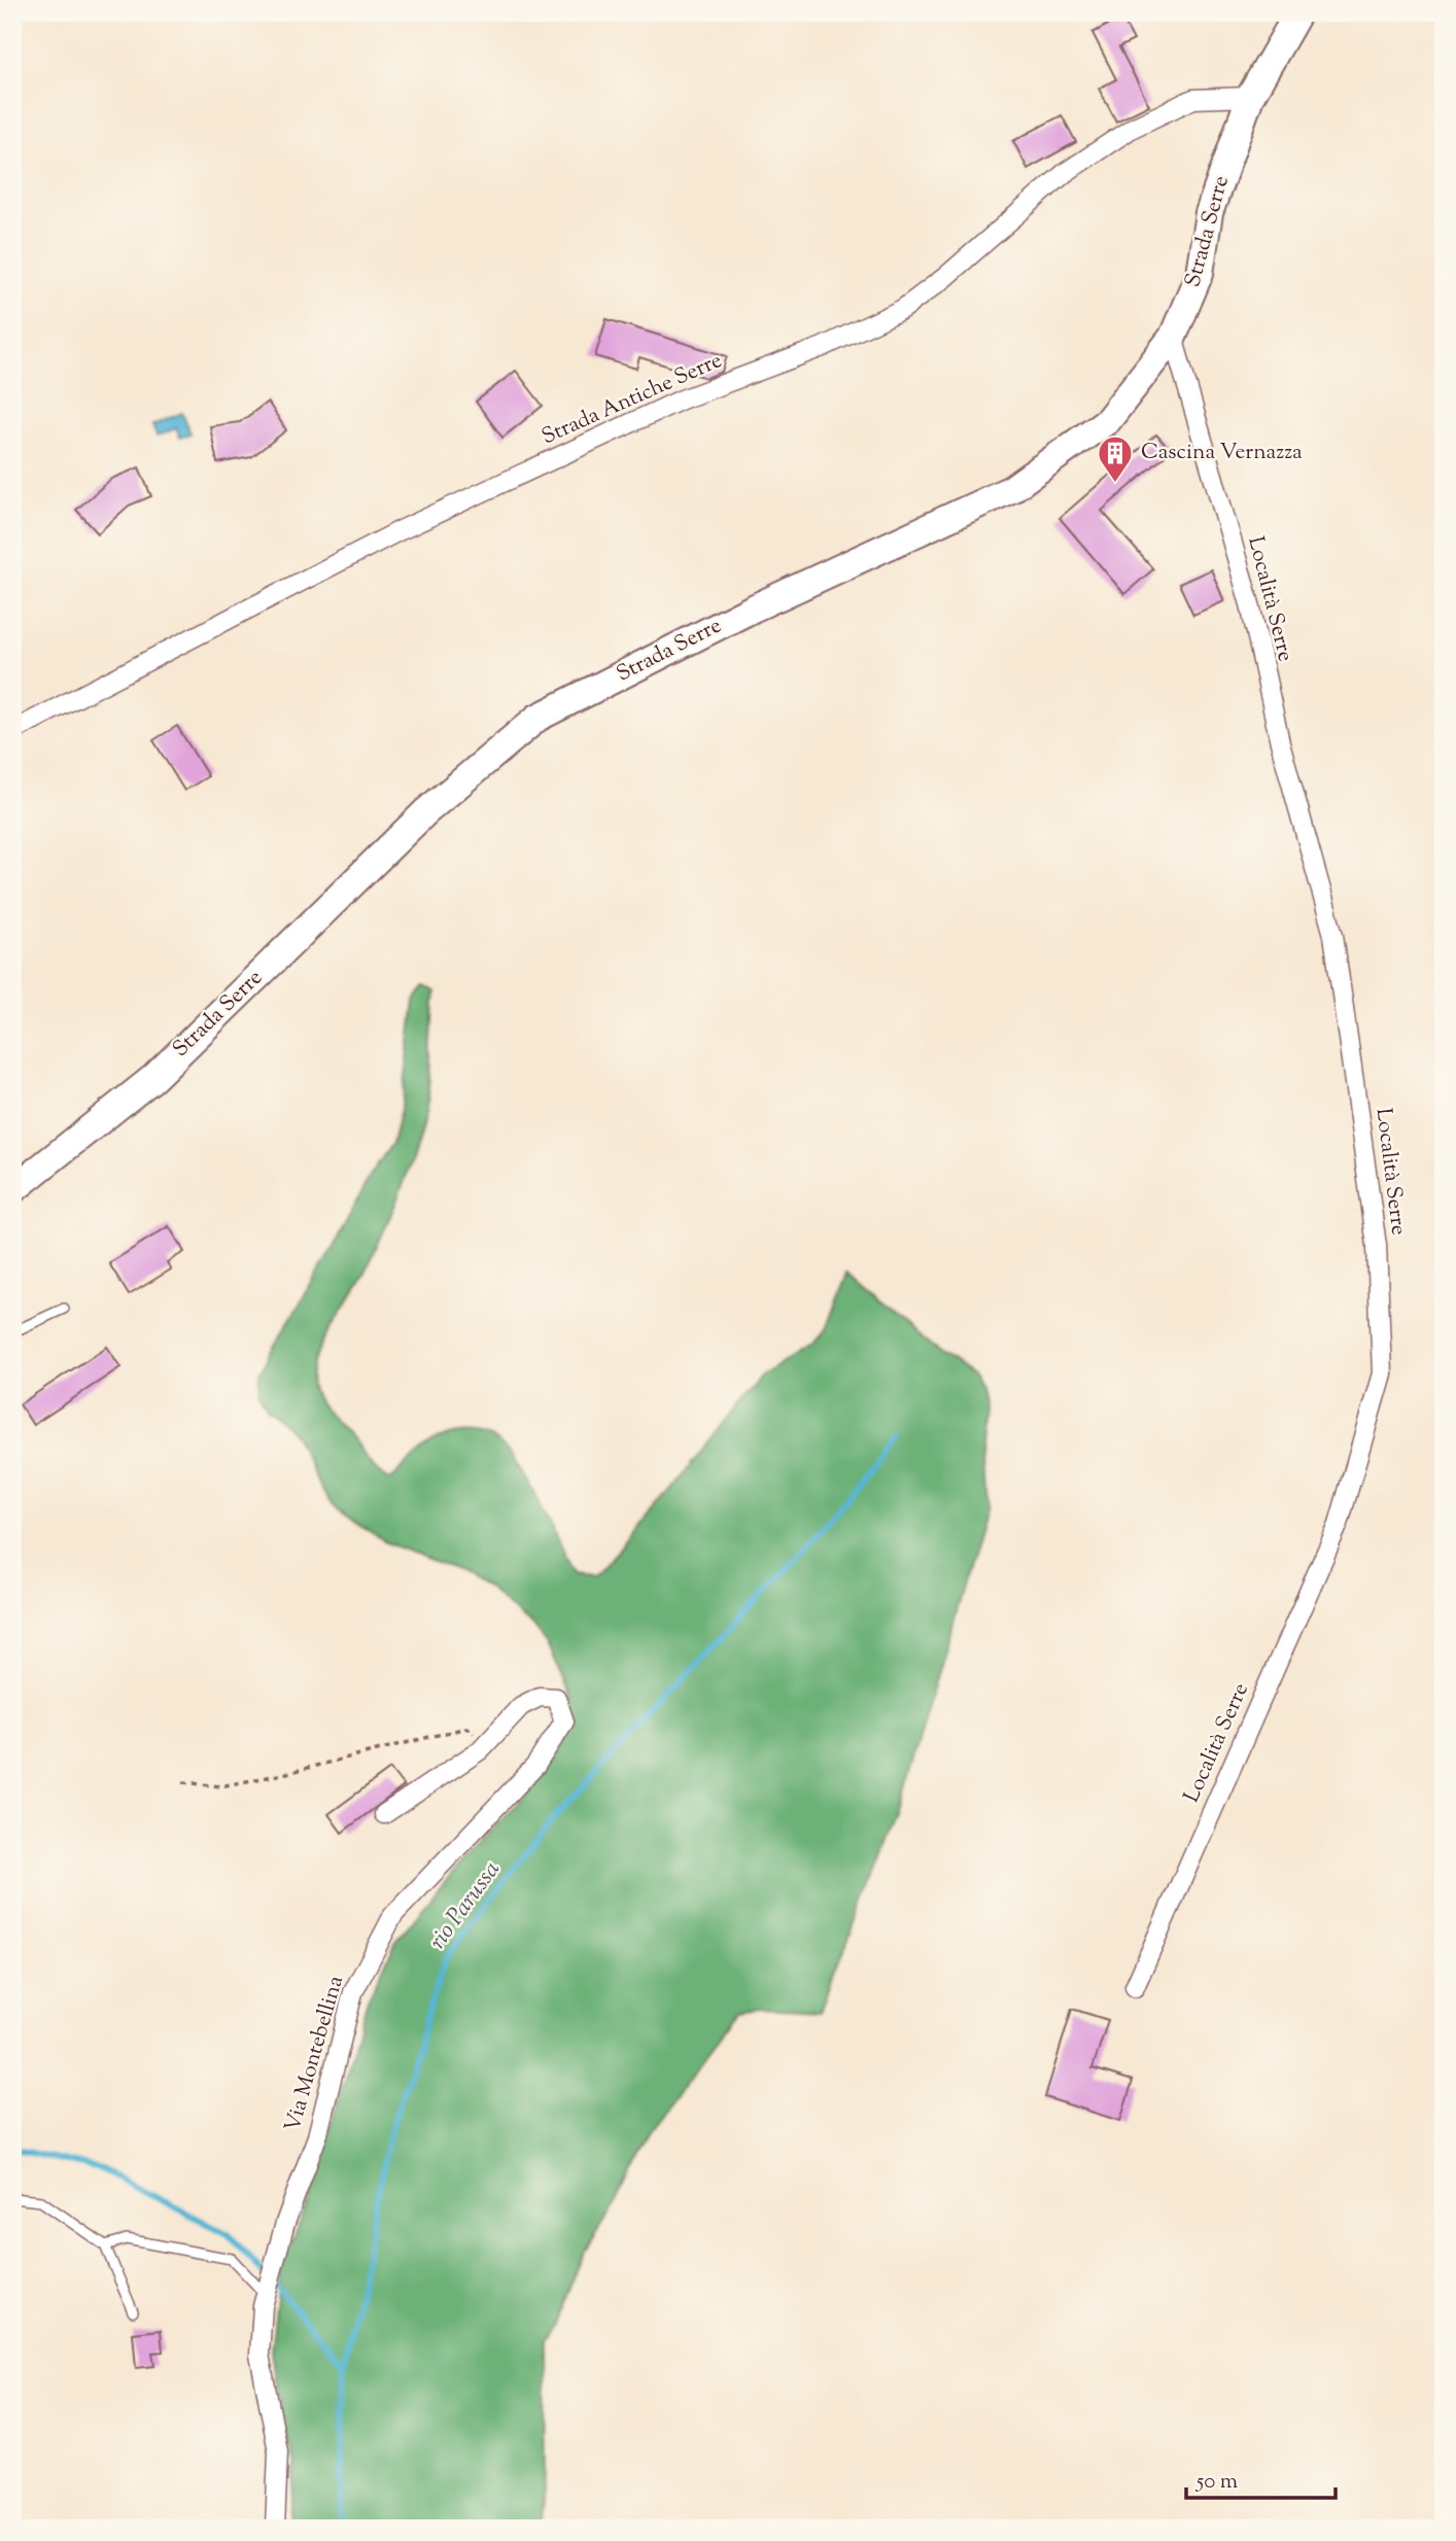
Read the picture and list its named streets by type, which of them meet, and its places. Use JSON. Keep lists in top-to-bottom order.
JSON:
{
  "streets": {
    "main road": ["Strada Serre"],
    "street": ["Strada Antiche Serre", "Località Serre", "Via Montebellina"]
  },
  "crossings": [
    ["Strada Serre", "Strada Antiche Serre"],
    ["Strada Serre", "Località Serre"]
  ],
  "water": ["rio Parussa"],
  "places": {
    "building": ["Cascina Vernazza"]
  },
  "scale_bar": "50 m"
}
